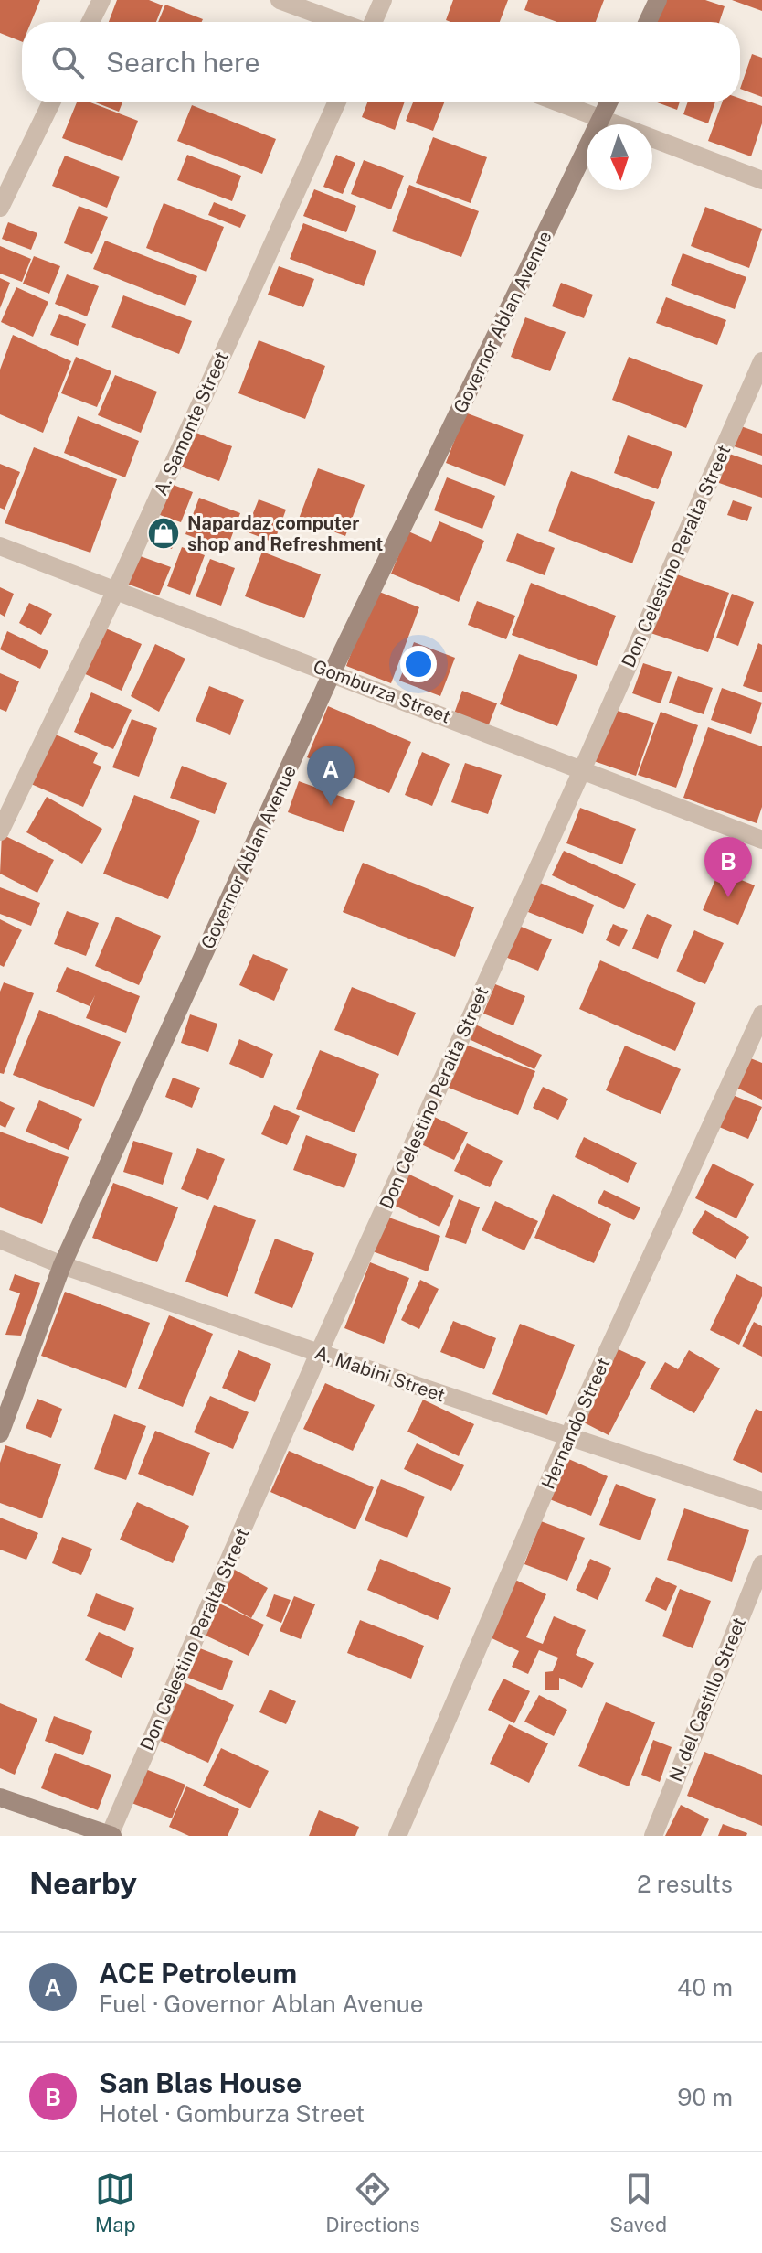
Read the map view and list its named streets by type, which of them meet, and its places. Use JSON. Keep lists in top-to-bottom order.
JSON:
{
  "streets": {
    "main road": ["Governor Ablan Avenue"],
    "street": [
      "A. Samonte Street",
      "Don Celestino Peralta Street",
      "Gomburza Street",
      "A. Mabini Street",
      "Hernando Street",
      "N. del Castillo Street"
    ]
  },
  "crossings": [
    ["Governor Ablan Avenue", "Gomburza Street"],
    ["Governor Ablan Avenue", "A. Mabini Street"],
    ["A. Samonte Street", "Gomburza Street"],
    ["Don Celestino Peralta Street", "Gomburza Street"],
    ["Don Celestino Peralta Street", "A. Mabini Street"],
    ["A. Mabini Street", "Hernando Street"]
  ],
  "places": {
    "shop": ["Napardaz computer shop and Refreshment"]
  },
  "north": "bottom",
  "page": {
    "search": "Search here",
    "pins": ["A", "B"],
    "heading": ["Nearby", "2 results"],
    "list": [
      {
        "mark": "A",
        "name": "ACE Petroleum",
        "note": "Fuel · Governor Ablan Avenue",
        "value": "40 m"
      },
      {
        "mark": "B",
        "name": "San Blas House",
        "note": "Hotel · Gomburza Street",
        "value": "90 m"
      }
    ],
    "nav": ["Map", "Directions", "Saved"]
  }
}
